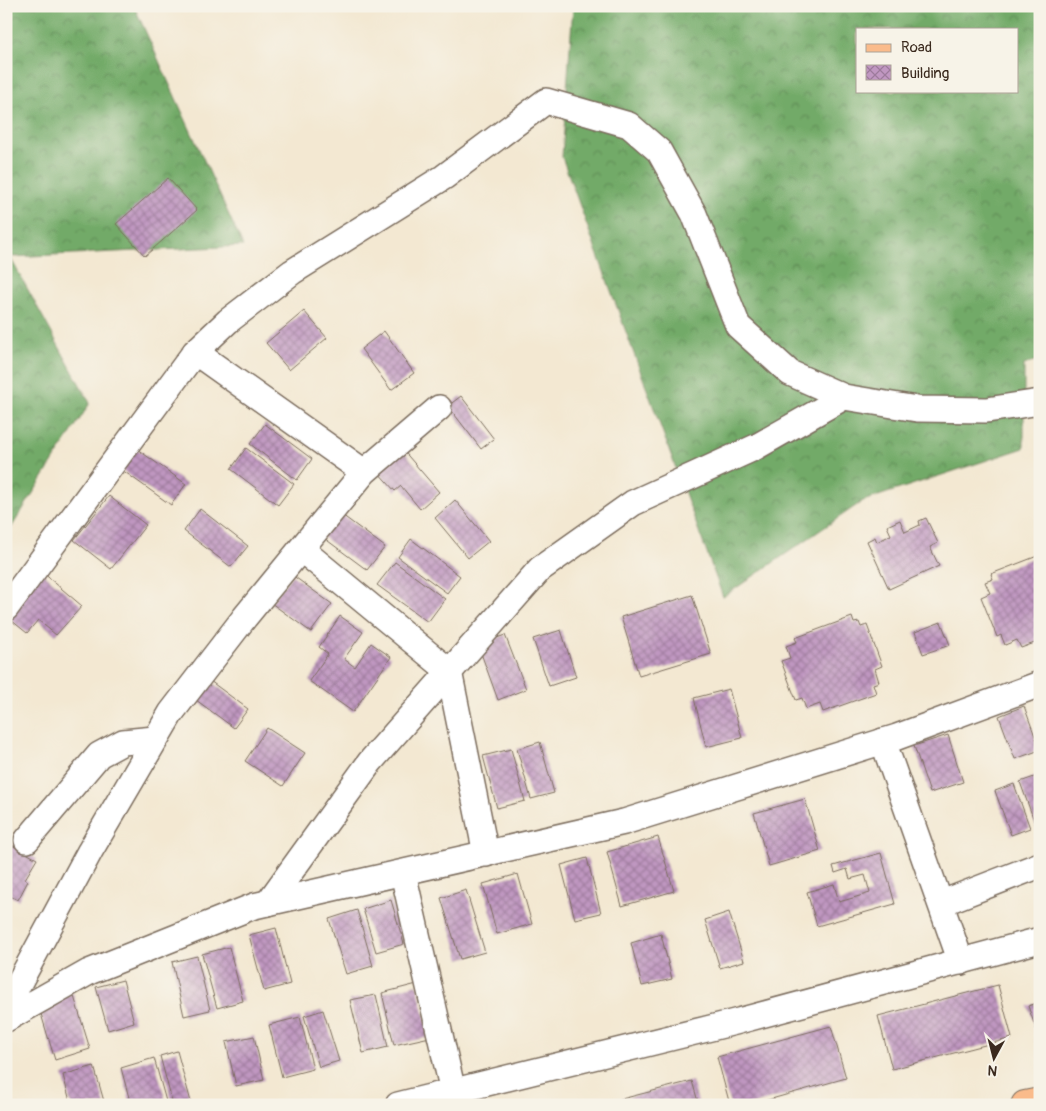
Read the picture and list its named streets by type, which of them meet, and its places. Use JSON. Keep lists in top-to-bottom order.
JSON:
{
  "legend": ["Road", "Building"],
  "north": "bottom"
}
